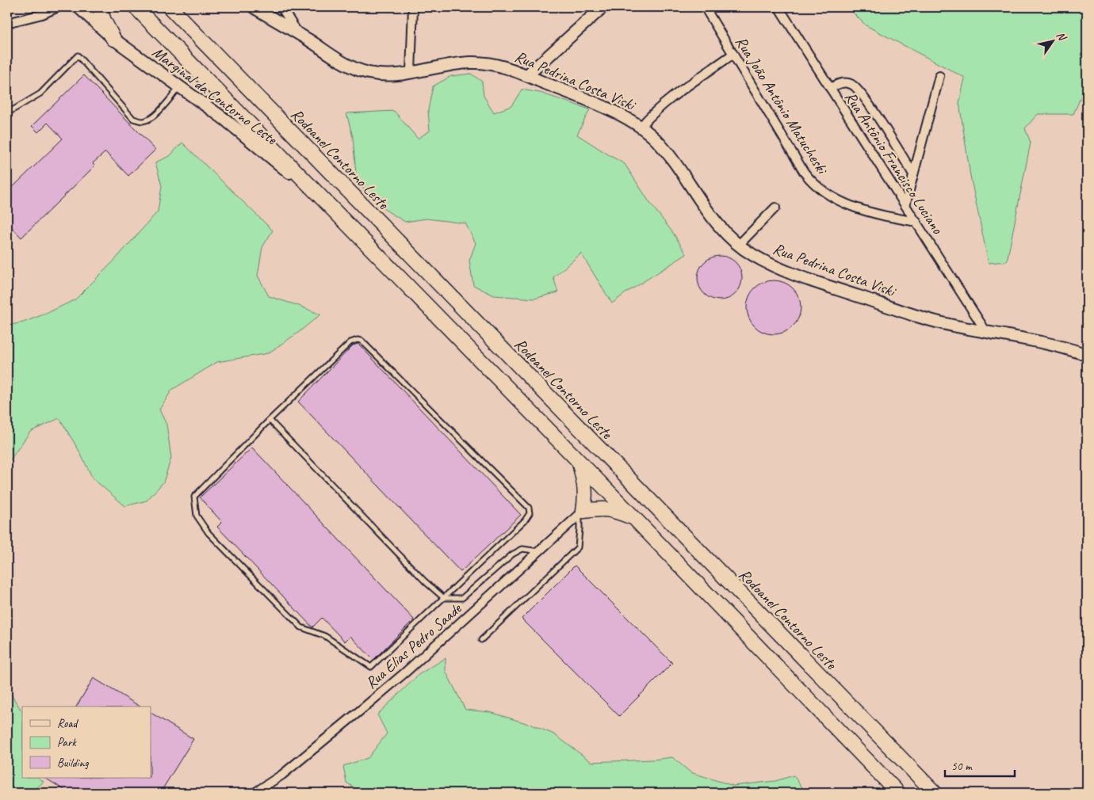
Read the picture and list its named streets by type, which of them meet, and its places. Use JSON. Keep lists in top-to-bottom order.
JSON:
{
  "streets": {
    "highway": ["Rodoanel Contorno Leste"],
    "street": [
      "Rua Pedrina Costa Viski",
      "Marginal da Contorno Leste",
      "Rua João Antônio Matucheski",
      "Rua Antônio Francisco Luciano",
      "Rua Elias Pedro Saade"
    ]
  },
  "crossings": [
    ["Rua Pedrina Costa Viski", "Rua Antônio Francisco Luciano"],
    ["Rua João Antônio Matucheski", "Rua Antônio Francisco Luciano"]
  ],
  "legend": ["Road", "Park", "Building"],
  "scale_bar": "50 m",
  "north": "top right"
}
